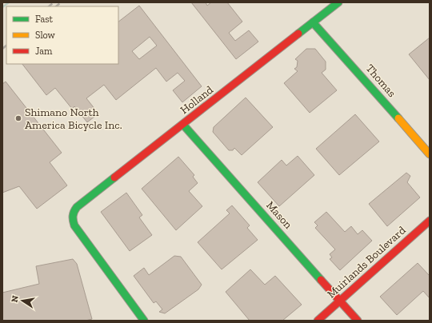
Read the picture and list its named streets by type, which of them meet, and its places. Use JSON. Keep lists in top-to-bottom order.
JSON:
{
  "streets": {
    "street": [
      "Thomas",
      "Holland",
      "Mason",
      "Muirlands Boulevard"
    ]
  },
  "crossings": [
    ["Thomas", "Holland"],
    ["Holland", "Mason"],
    ["Mason", "Muirlands Boulevard"]
  ],
  "places": ["Shimano North America Bicycle Inc."],
  "legend": ["Fast", "Slow", "Jam"],
  "north": "left"
}
